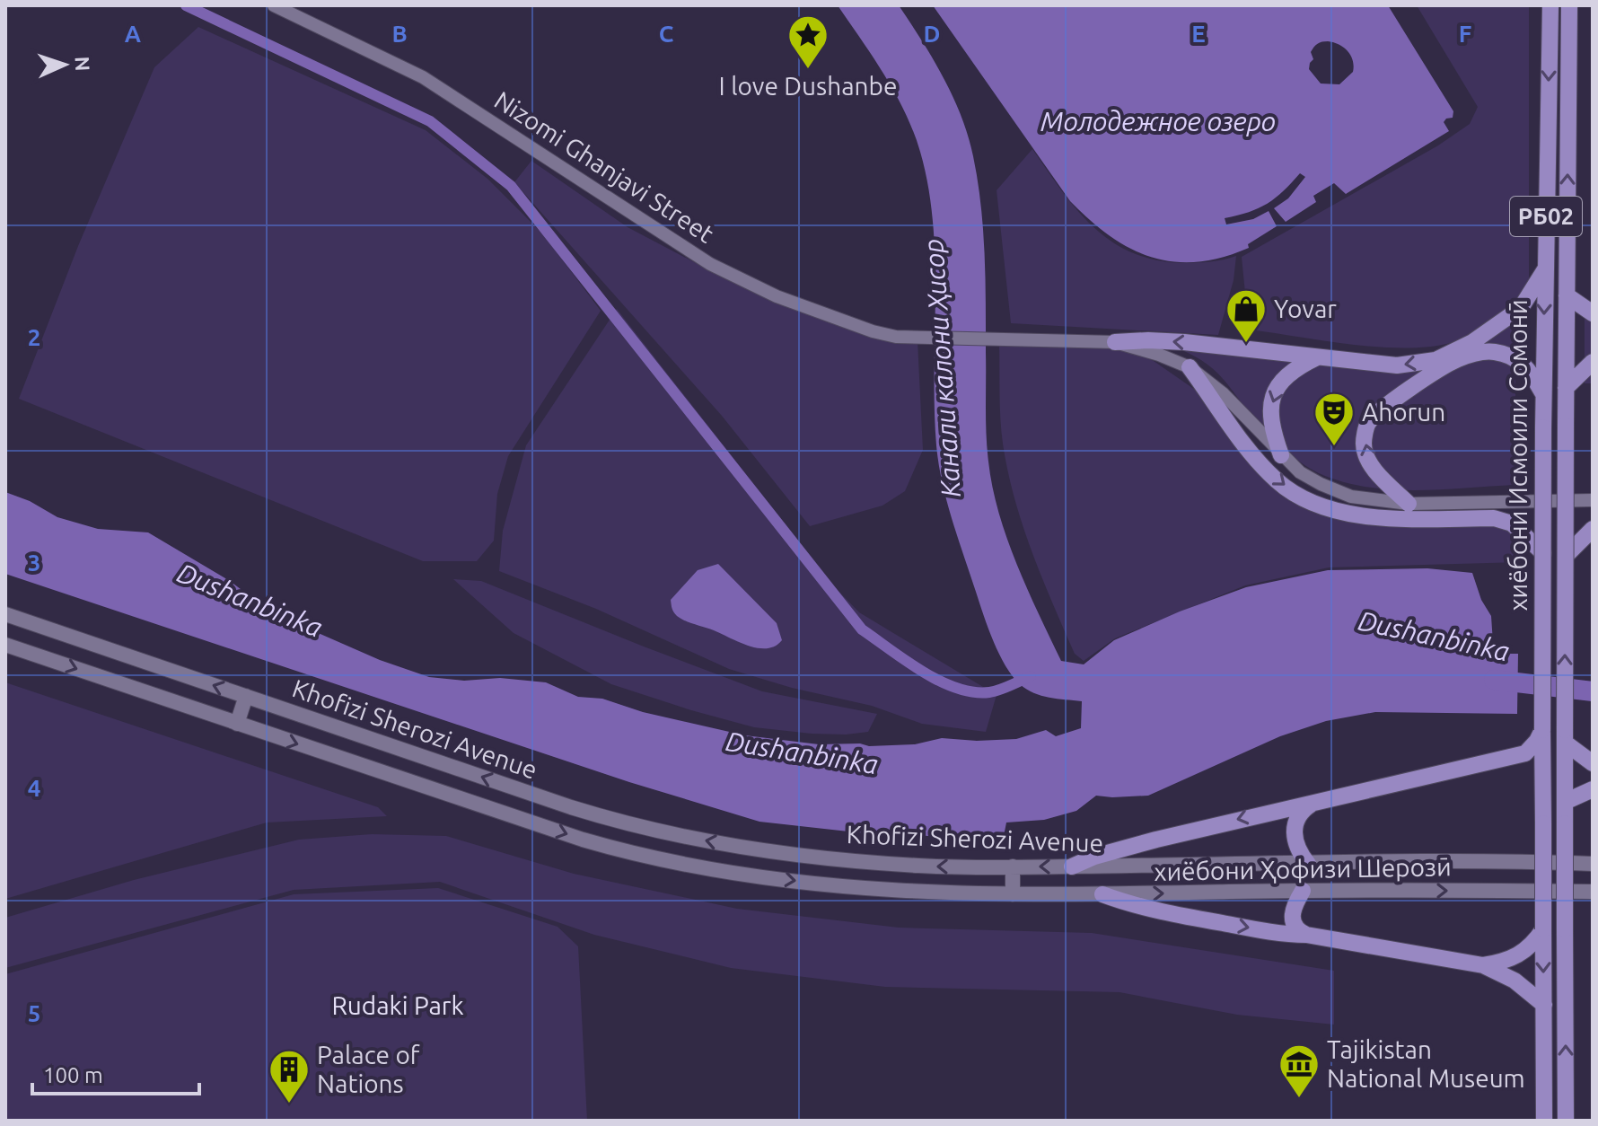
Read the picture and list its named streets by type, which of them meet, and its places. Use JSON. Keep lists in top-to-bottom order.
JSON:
{
  "streets": {
    "highway": ["РБ02", "хиёбони Исмоили Сомонӣ"],
    "main road": ["Khofizi Sherozi Avenue", "хиёбони Ҳофизи Шерозӣ"],
    "street": ["Nizomi Ghanjavi Street"]
  },
  "crossings": [
    ["РБ02", "хиёбони Исмоили Сомонӣ"],
    ["Khofizi Sherozi Avenue", "хиёбони Ҳофизи Шерозӣ"]
  ],
  "one_way": ["хиёбони Ҳофизи Шерозӣ"],
  "water": ["Молодежное озеро", "Канали калони Ҳисор", "Dushanbinka"],
  "parks": ["Rudaki Park"],
  "places": {
    "place": ["I love Dushanbe"],
    "shop": ["Yovar"],
    "theatre": ["Ahorun"],
    "museum": ["Tajikistan National Museum"],
    "building": ["Palace of Nations"]
  },
  "scale_bar": "100 m",
  "north": "right",
  "grid": {
    "columns": [
      "A",
      "B",
      "C",
      "D",
      "E",
      "F"
    ],
    "rows": [
      "2",
      "3",
      "4",
      "5"
    ]
  }
}
